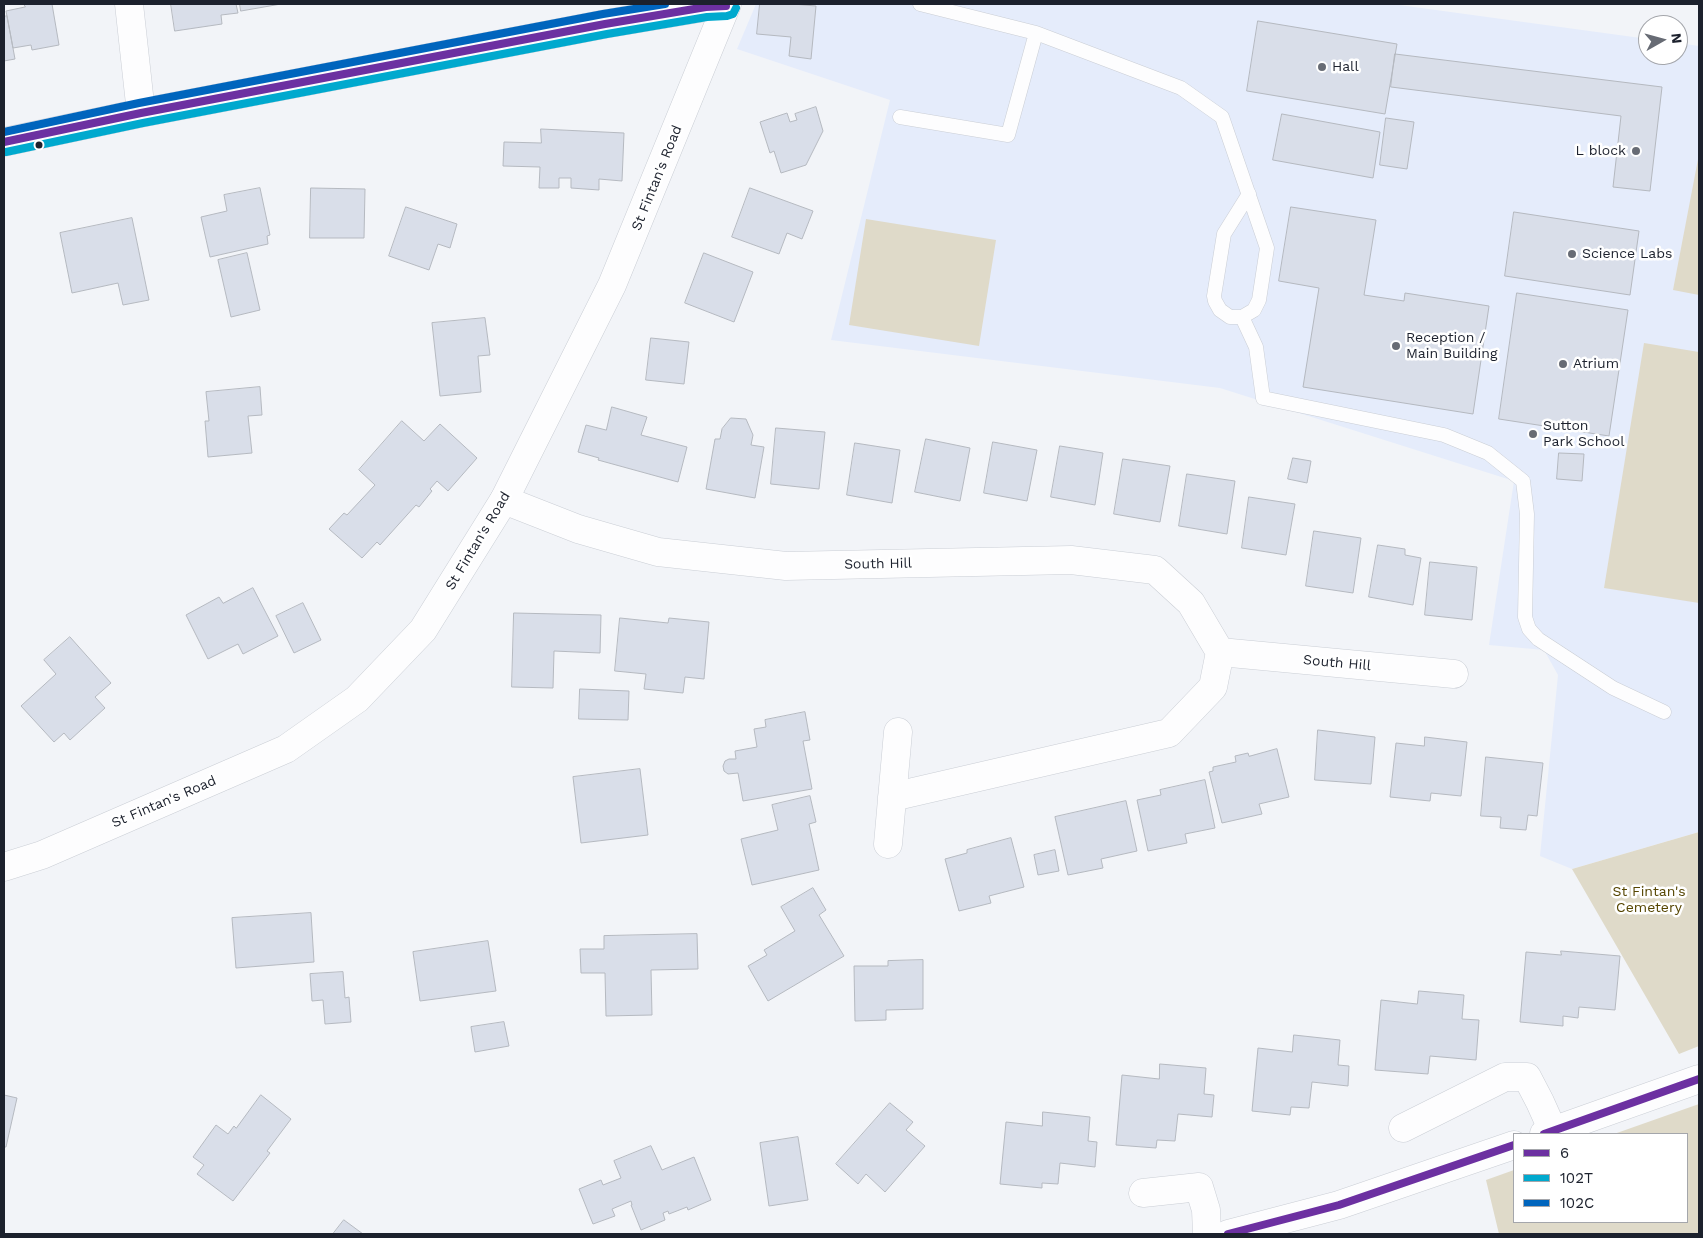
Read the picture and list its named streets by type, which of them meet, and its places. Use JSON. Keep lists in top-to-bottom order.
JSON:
{
  "streets": {
    "street": ["St Fintan's Road", "South Hill"]
  },
  "crossings": [
    ["St Fintan's Road", "South Hill"]
  ],
  "parks": ["St Fintan's Cemetery"],
  "places": [
    "Hall",
    "L block",
    "Science Labs",
    "Reception / Main Building",
    "Atrium",
    "Sutton Park School"
  ],
  "lines": ["transit line 102C", "transit line 6", "transit line 102T"],
  "legend": ["6", "102T", "102C"],
  "north": "right"
}
